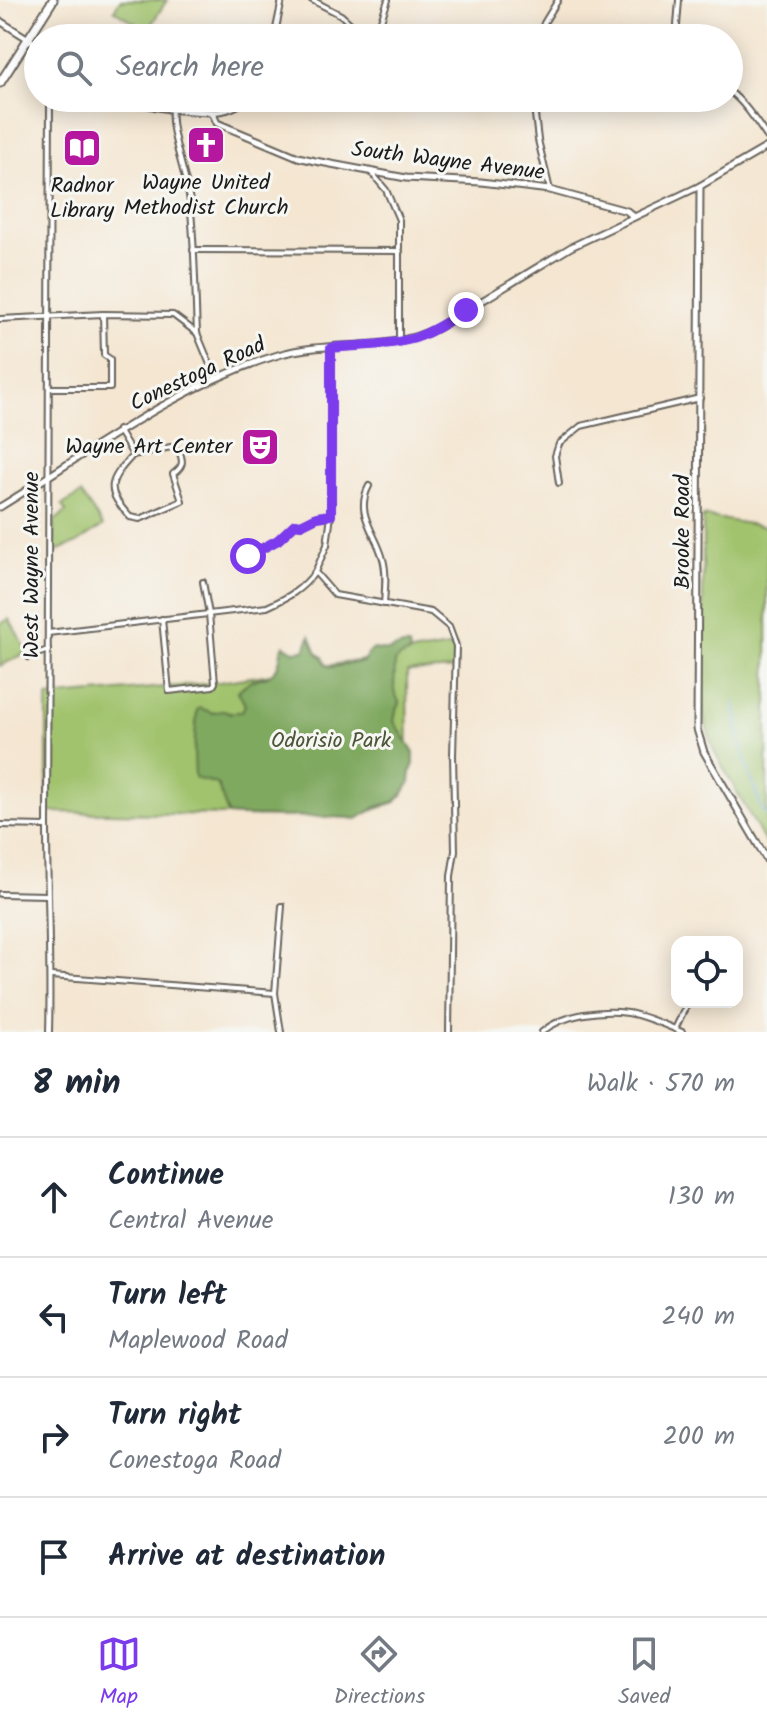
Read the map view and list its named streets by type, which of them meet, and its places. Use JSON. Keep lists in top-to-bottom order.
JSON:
{
  "streets": {
    "main road": ["South Wayne Avenue", "Conestoga Road", "Brooke Road"],
    "street": ["West Wayne Avenue"]
  },
  "crossings": [
    ["South Wayne Avenue", "Conestoga Road"],
    ["Conestoga Road", "Brooke Road"],
    ["Conestoga Road", "West Wayne Avenue"]
  ],
  "parks": ["Odorisio Park"],
  "places": {
    "church": ["Wayne United Methodist Church"],
    "library": ["Radnor Library"],
    "theatre": ["Wayne Art Center"]
  },
  "page": {
    "search": "Search here",
    "heading": ["8 min", "Walk · 570 m"],
    "list": [
      ["Continue", "Central Avenue", "130 m"],
      ["Turn left", "Maplewood Road", "240 m"],
      ["Turn right", "Conestoga Road", "200 m"],
      "Arrive at destination"
    ],
    "nav": ["Map", "Directions", "Saved"]
  }
}
